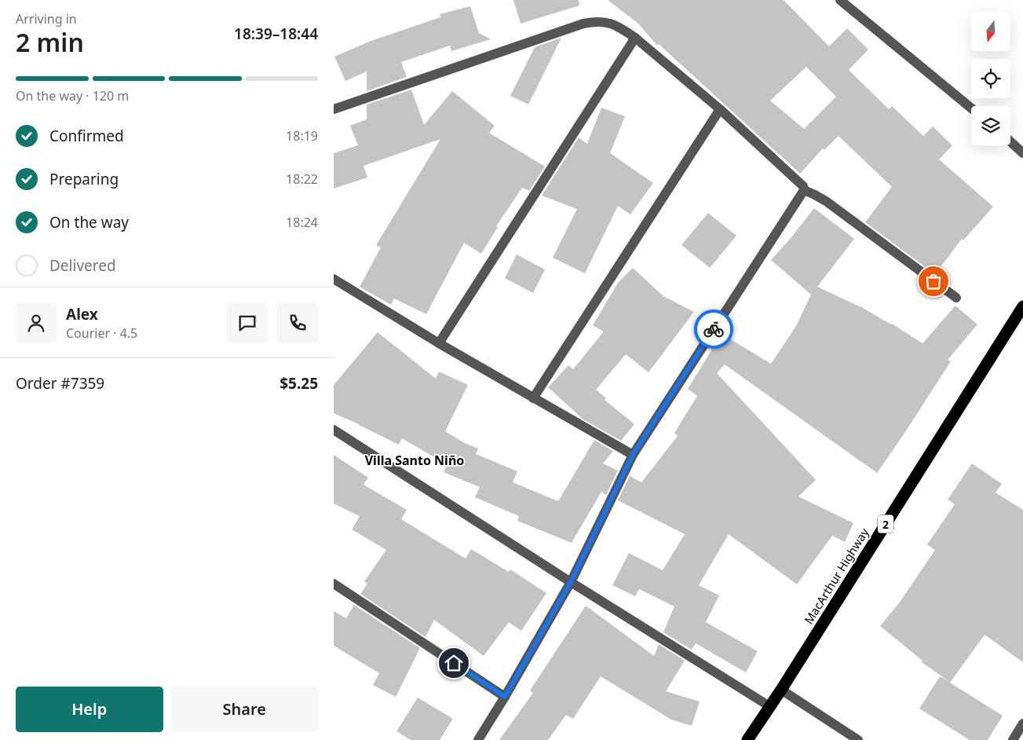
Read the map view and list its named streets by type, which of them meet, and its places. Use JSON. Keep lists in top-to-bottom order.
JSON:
{
  "streets": {
    "highway": ["2", "MacArthur Highway"]
  },
  "districts": ["Villa Santo Niño"],
  "north": "bottom",
  "page": {
    "heading": ["2 min", "Arriving in", "18:39–18:44"],
    "panel": [
      "Alex",
      "Courier · 4.5",
      "Order #7359",
      "$5.25"
    ],
    "bar": "On the way · 120 m",
    "list": [
      ["Confirmed", "18:19"],
      ["Preparing", "18:22"],
      ["On the way", "18:24"],
      "Delivered"
    ],
    "buttons": ["Help", "Share"]
  }
}
